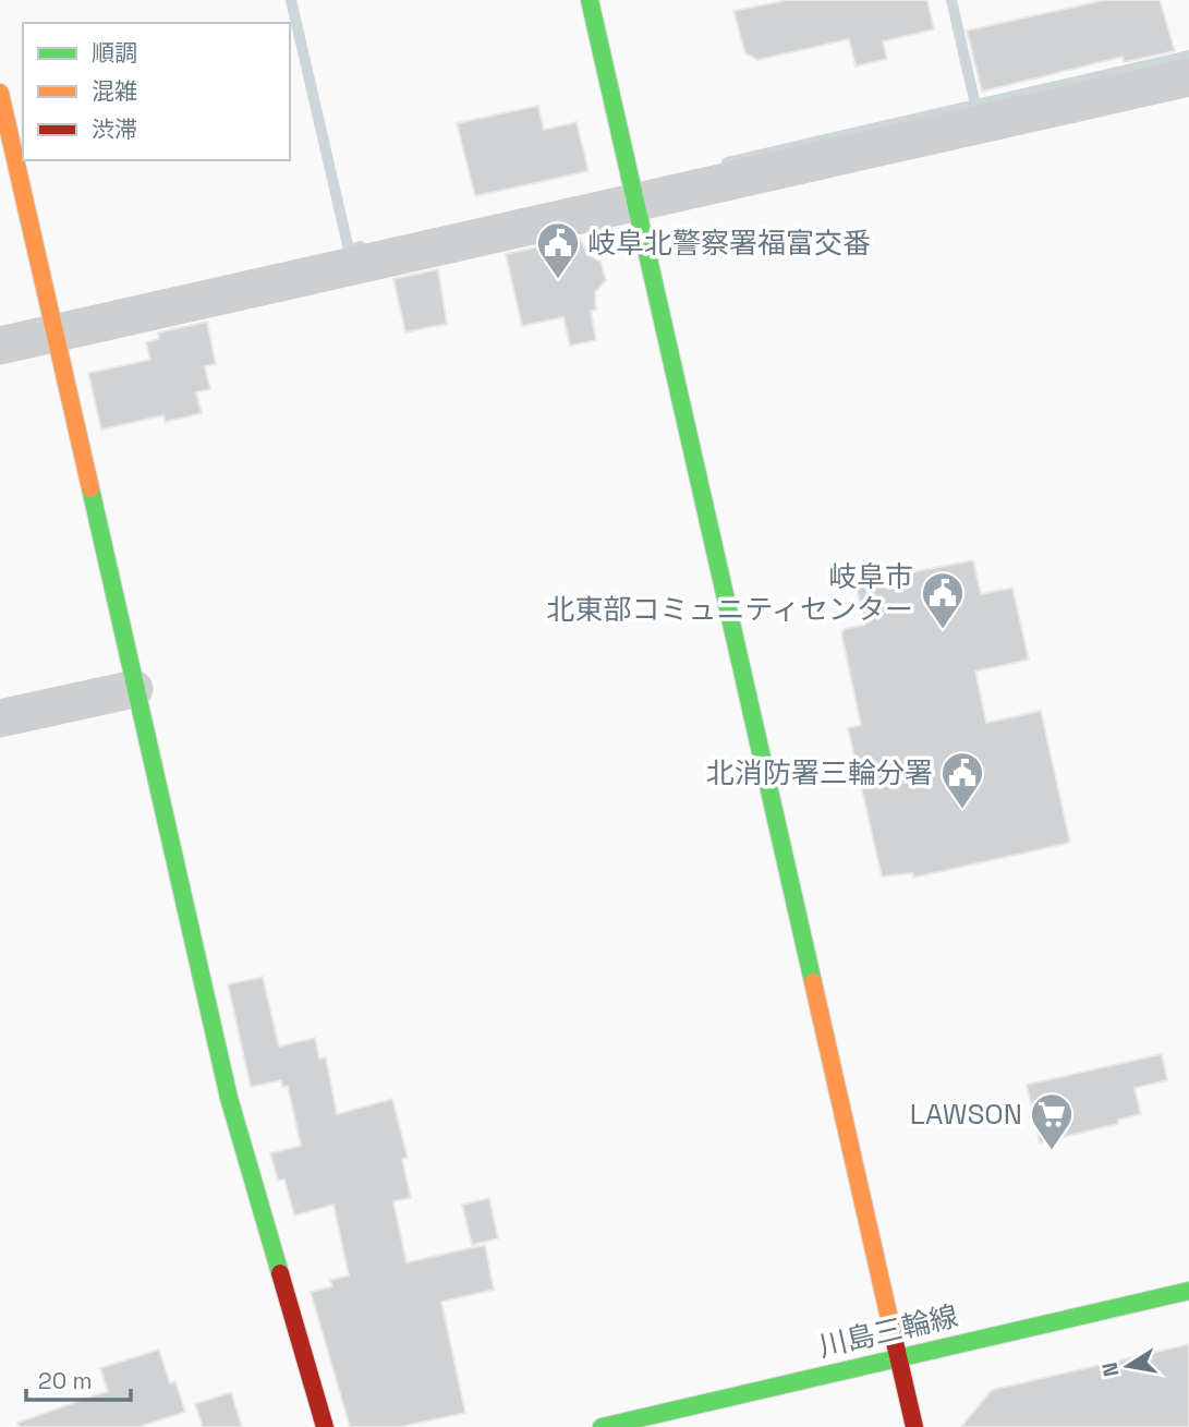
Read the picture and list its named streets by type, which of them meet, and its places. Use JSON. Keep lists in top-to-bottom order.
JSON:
{
  "streets": {
    "street": ["川島三輪線"]
  },
  "places": {
    "public building": ["岐阜北警察署福富交番", "岐阜市 北東部コミュニティセンター", "北消防署三輪分署"],
    "supermarket": ["LAWSON"]
  },
  "legend": ["順調", "混雑", "渋滞"],
  "scale_bar": "20 m",
  "north": "left"
}
